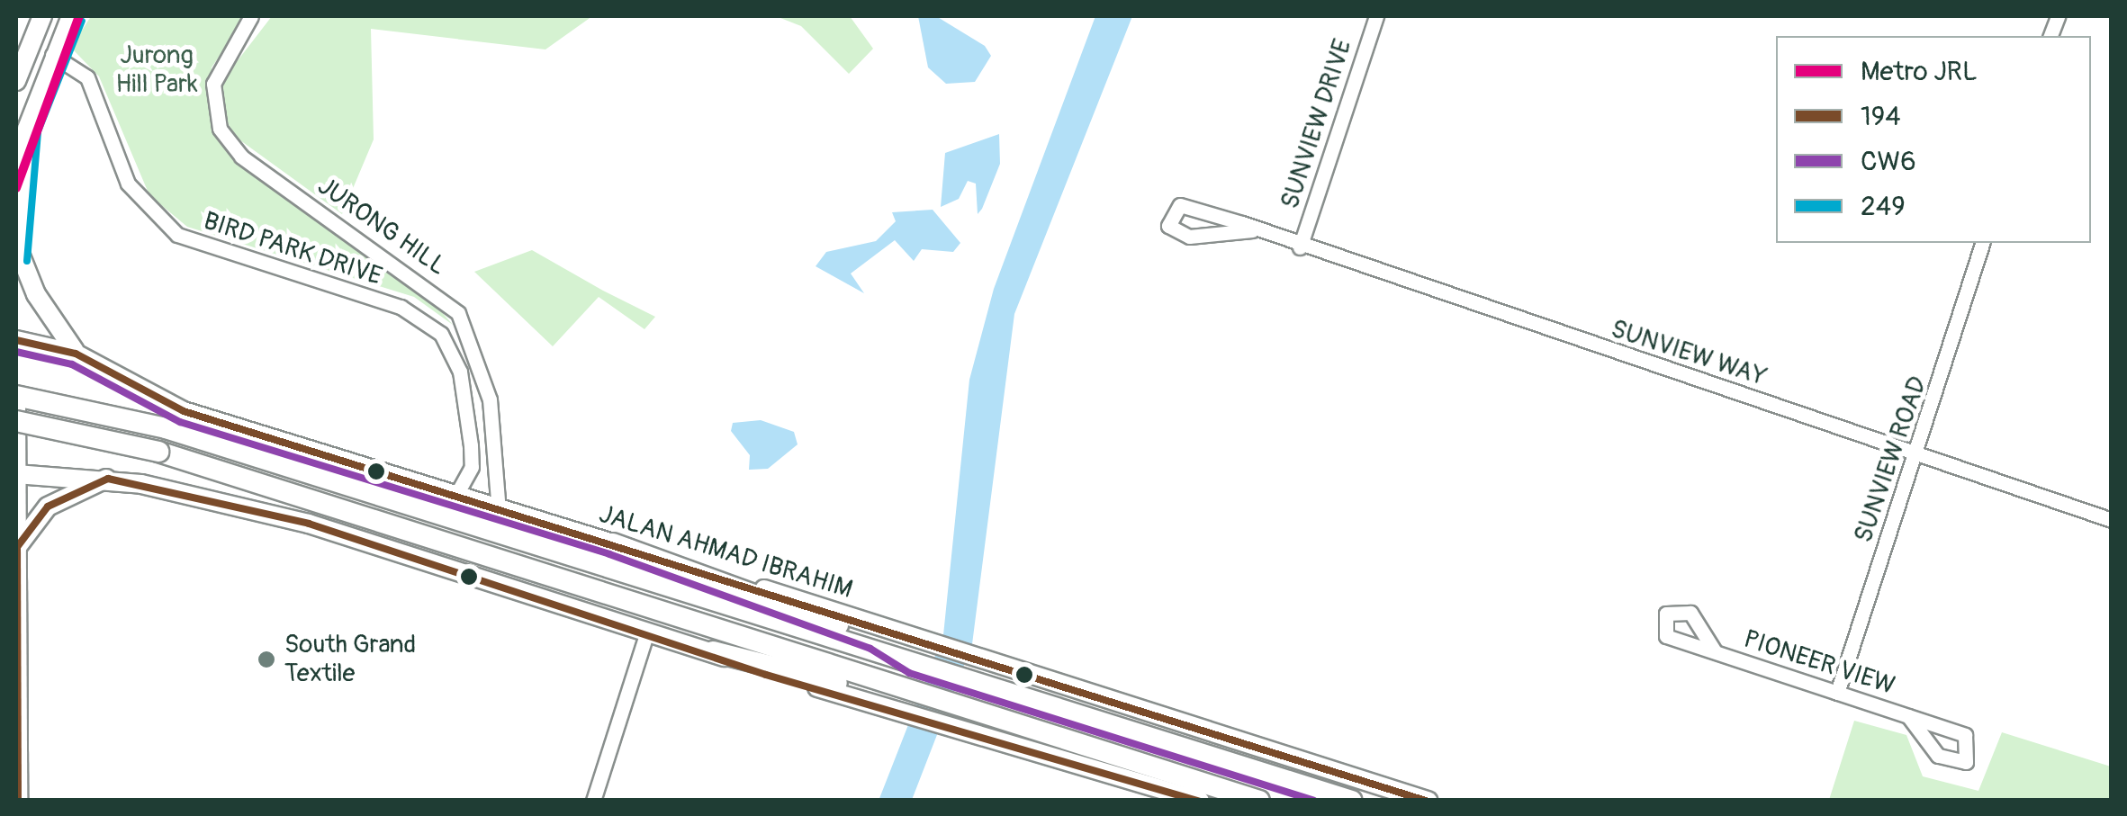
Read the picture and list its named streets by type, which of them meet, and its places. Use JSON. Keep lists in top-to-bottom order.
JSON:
{
  "streets": {
    "main road": ["JALAN AHMAD IBRAHIM"],
    "street": [
      "SUNVIEW DRIVE",
      "JURONG HILL",
      "BIRD PARK DRIVE",
      "SUNVIEW WAY",
      "SUNVIEW ROAD",
      "PIONEER VIEW"
    ]
  },
  "crossings": [
    ["SUNVIEW DRIVE", "SUNVIEW WAY"],
    ["JURONG HILL", "JALAN AHMAD IBRAHIM"],
    ["SUNVIEW WAY", "SUNVIEW ROAD"],
    ["SUNVIEW ROAD", "PIONEER VIEW"]
  ],
  "parks": ["Jurong Hill Park"],
  "places": ["South Grand Textile"],
  "lines": [
    "metro line JRL",
    "transit line 249",
    "transit line 194",
    "transit line CW6"
  ],
  "legend": [
    "Metro JRL",
    "194",
    "CW6",
    "249"
  ]
}
